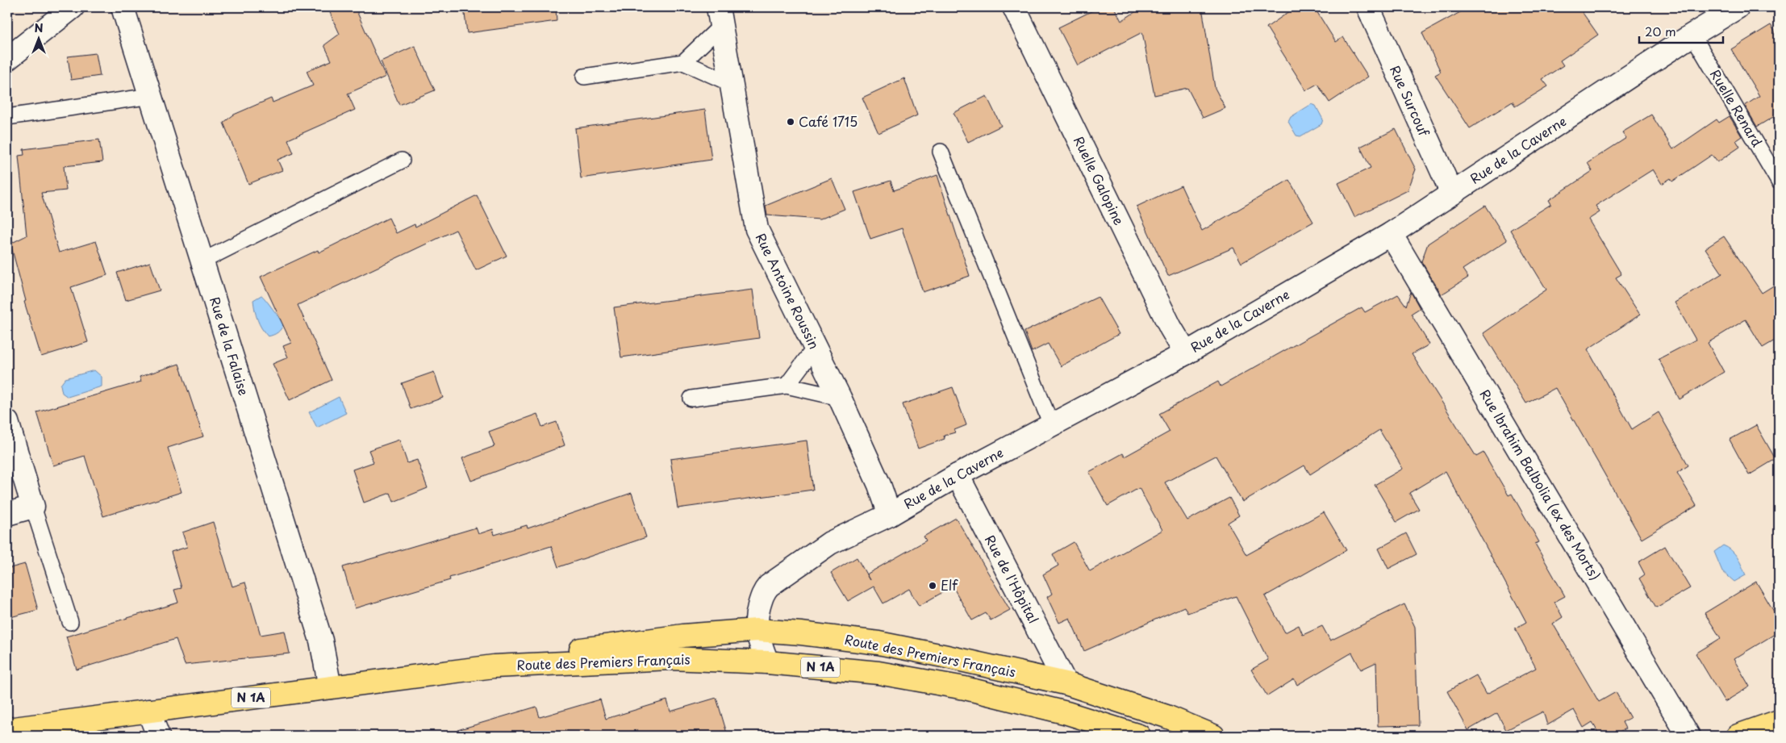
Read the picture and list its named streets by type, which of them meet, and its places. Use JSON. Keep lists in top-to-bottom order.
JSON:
{
  "streets": {
    "main road": ["Route des Premiers Français", "N 1A"],
    "street": [
      "Rue Surcouf",
      "Rue de la Caverne",
      "Ruelle Galopine",
      "Rue Antoine Roussin",
      "Rue de la Falaise",
      "Rue Ibrahim Balbolia (ex des Morts)",
      "Rue de l'Hôpital"
    ],
    "lane": ["Ruelle Renard"]
  },
  "crossings": [
    ["Rue Surcouf", "Rue de la Caverne"],
    ["Ruelle Renard", "Rue de la Caverne"],
    ["Rue de la Caverne", "Ruelle Galopine"],
    ["Rue de la Caverne", "Rue Antoine Roussin"],
    ["Rue de la Caverne", "Rue Ibrahim Balbolia (ex des Morts)"],
    ["Rue de la Caverne", "Rue de l'Hôpital"],
    ["Rue de la Caverne", "Route des Premiers Français"],
    ["Rue de la Falaise", "Route des Premiers Français"],
    ["Rue de l'Hôpital", "Route des Premiers Français"]
  ],
  "places": ["Café 1715", "Elf"],
  "scale_bar": "20 m",
  "north": "top"
}
